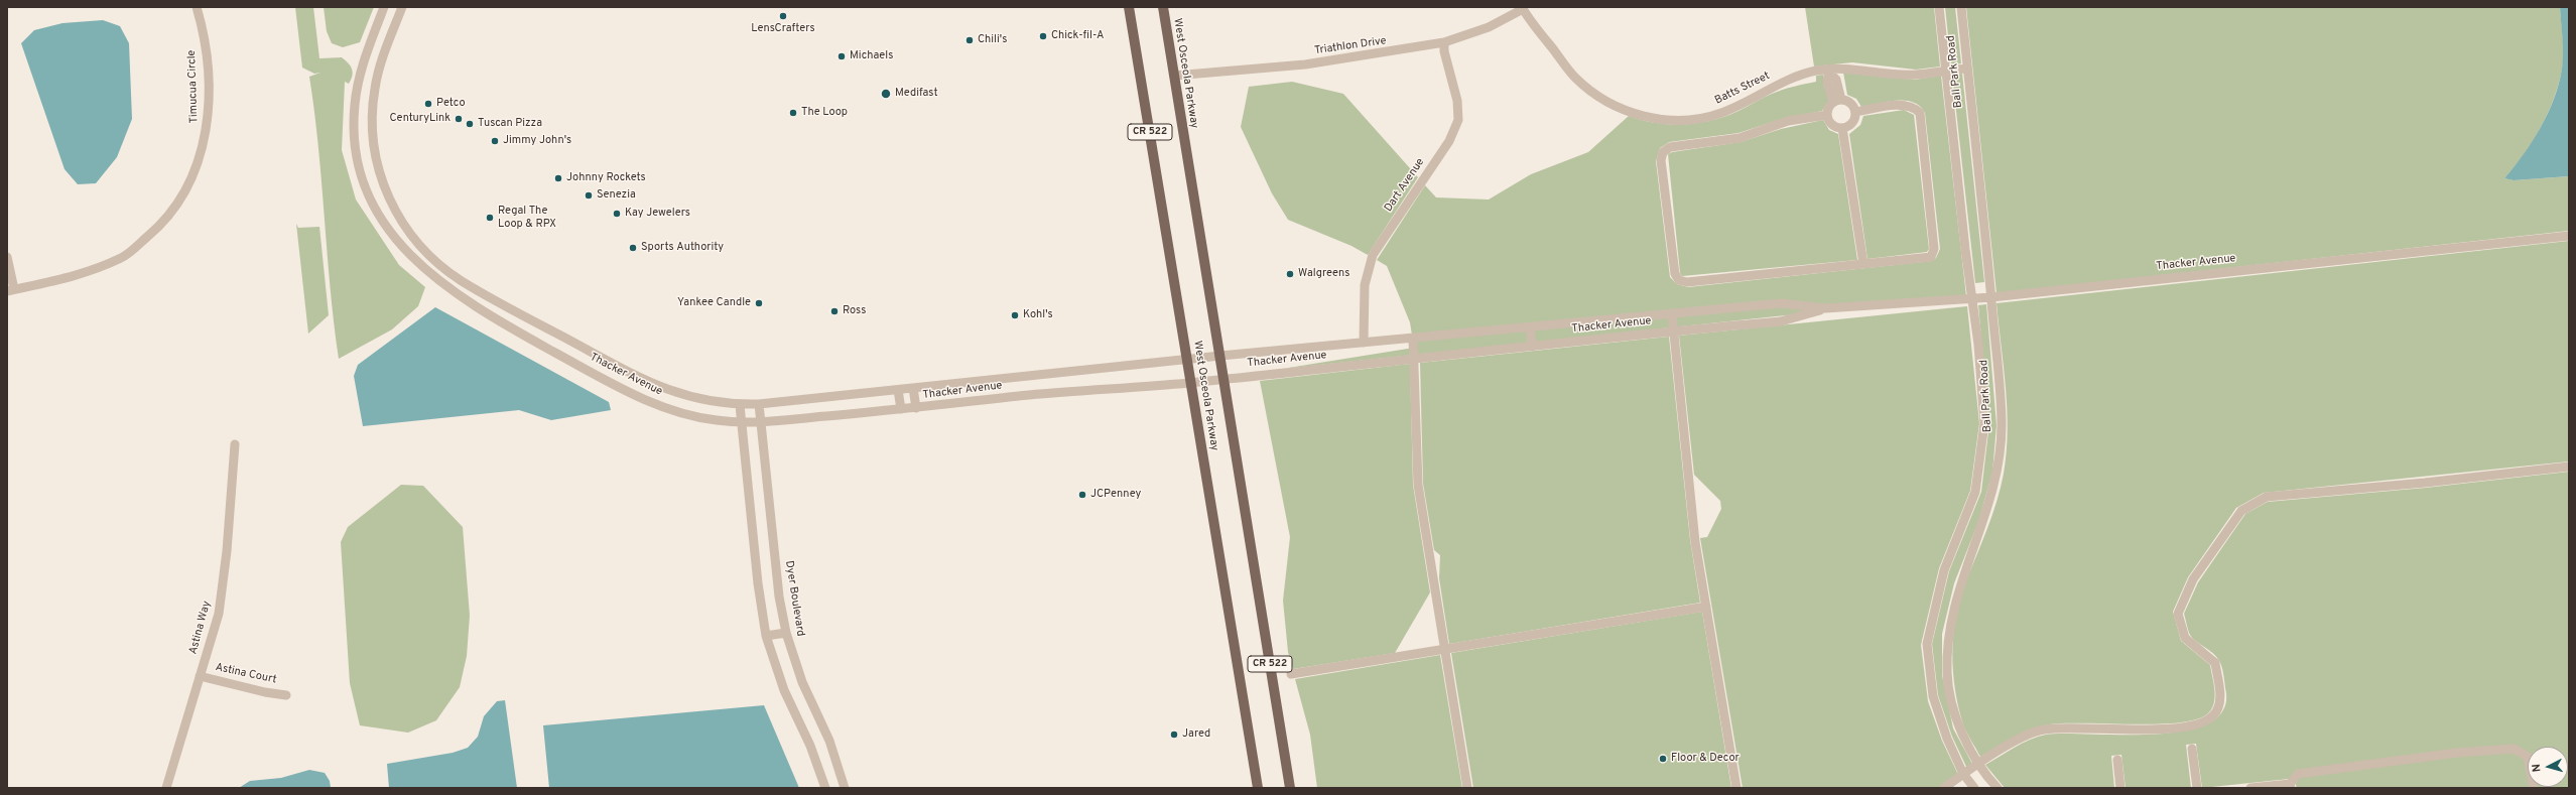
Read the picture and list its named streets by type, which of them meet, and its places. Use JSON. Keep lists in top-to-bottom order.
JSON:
{
  "streets": {
    "main road": ["West Osceola Parkway", "CR 522"],
    "street": [
      "Triathlon Drive",
      "Ball Park Road",
      "Timucua Circle",
      "Batts Street",
      "Dart Avenue",
      "Thacker Avenue",
      "Dyer Boulevard",
      "Astina Way",
      "Astina Court"
    ]
  },
  "crossings": [
    ["Triathlon Drive", "West Osceola Parkway"],
    ["Triathlon Drive", "Batts Street"],
    ["Triathlon Drive", "Dart Avenue"],
    ["Ball Park Road", "Batts Street"],
    ["Ball Park Road", "Thacker Avenue"],
    ["West Osceola Parkway", "Thacker Avenue"],
    ["Dart Avenue", "Thacker Avenue"],
    ["Thacker Avenue", "Dyer Boulevard"],
    ["Astina Way", "Astina Court"]
  ],
  "places": [
    "LensCrafters",
    "Chick-fil-A",
    "Chili's",
    "Michaels",
    "Medifast",
    "Petco",
    "The Loop",
    "CenturyLink",
    "Tuscan Pizza",
    "Jimmy John's",
    "Johnny Rockets",
    "Senezia",
    "Kay Jewelers",
    "Regal The Loop & RPX",
    "Sports Authority",
    "Walgreens",
    "Yankee Candle",
    "Ross",
    "Kohl's",
    "JCPenney",
    "Jared",
    "Floor & Decor"
  ],
  "north": "left"
}
